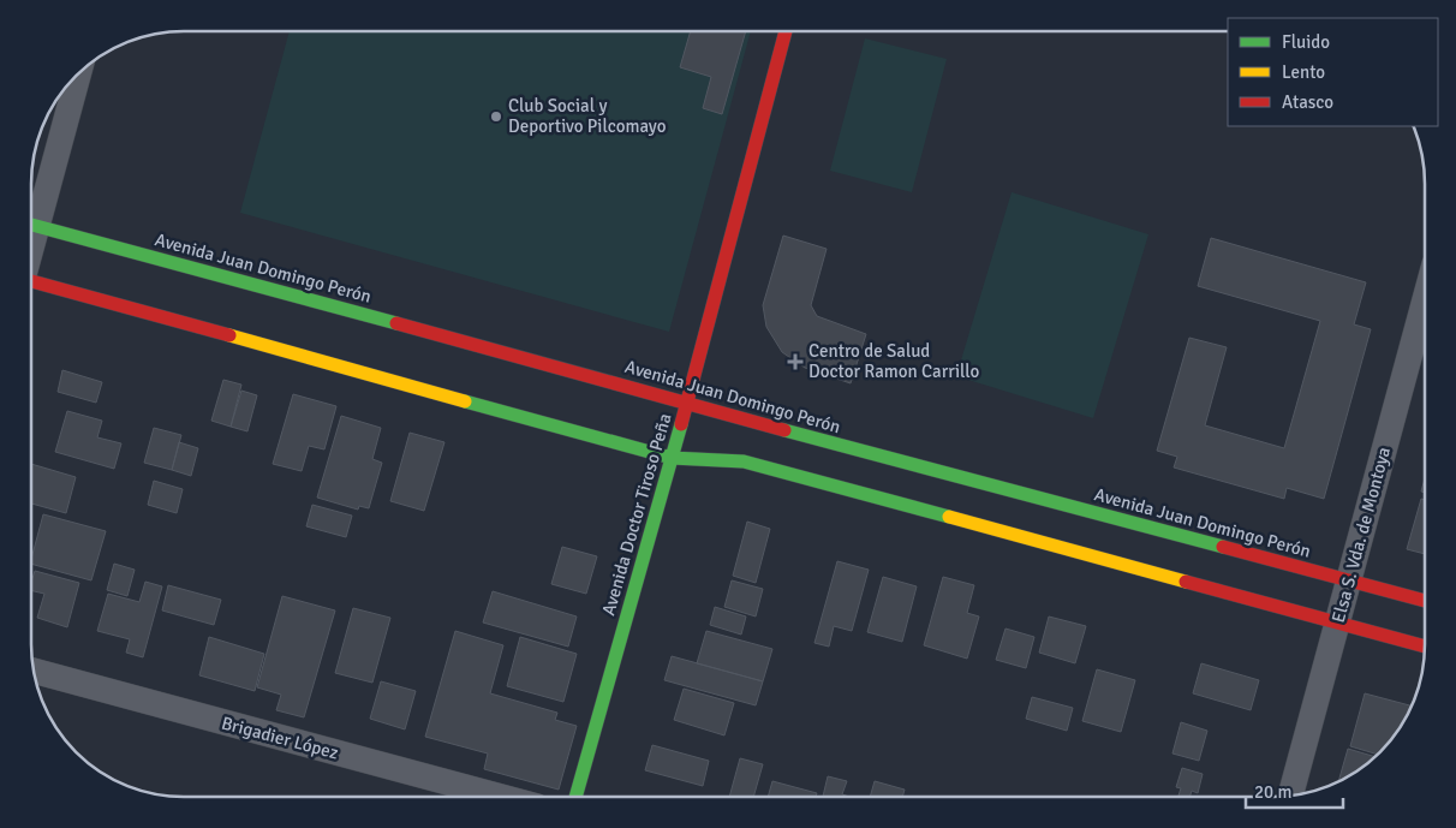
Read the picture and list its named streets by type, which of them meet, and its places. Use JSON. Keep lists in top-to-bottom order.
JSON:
{
  "streets": {
    "street": [
      "Avenida Juan Domingo Perón",
      "Avenida Doctor Tiroso Peña",
      "Elsa S. Vda. de Montoya",
      "Brigadier López"
    ]
  },
  "crossings": [
    ["Avenida Juan Domingo Perón", "Avenida Doctor Tiroso Peña"],
    ["Avenida Juan Domingo Perón", "Elsa S. Vda. de Montoya"]
  ],
  "places": {
    "other": ["Club Social y Deportivo Pilcomayo"],
    "health": ["Centro de Salud Doctor Ramon Carrillo"]
  },
  "legend": ["Fluido", "Lento", "Atasco"],
  "scale_bar": "20 m"
}
